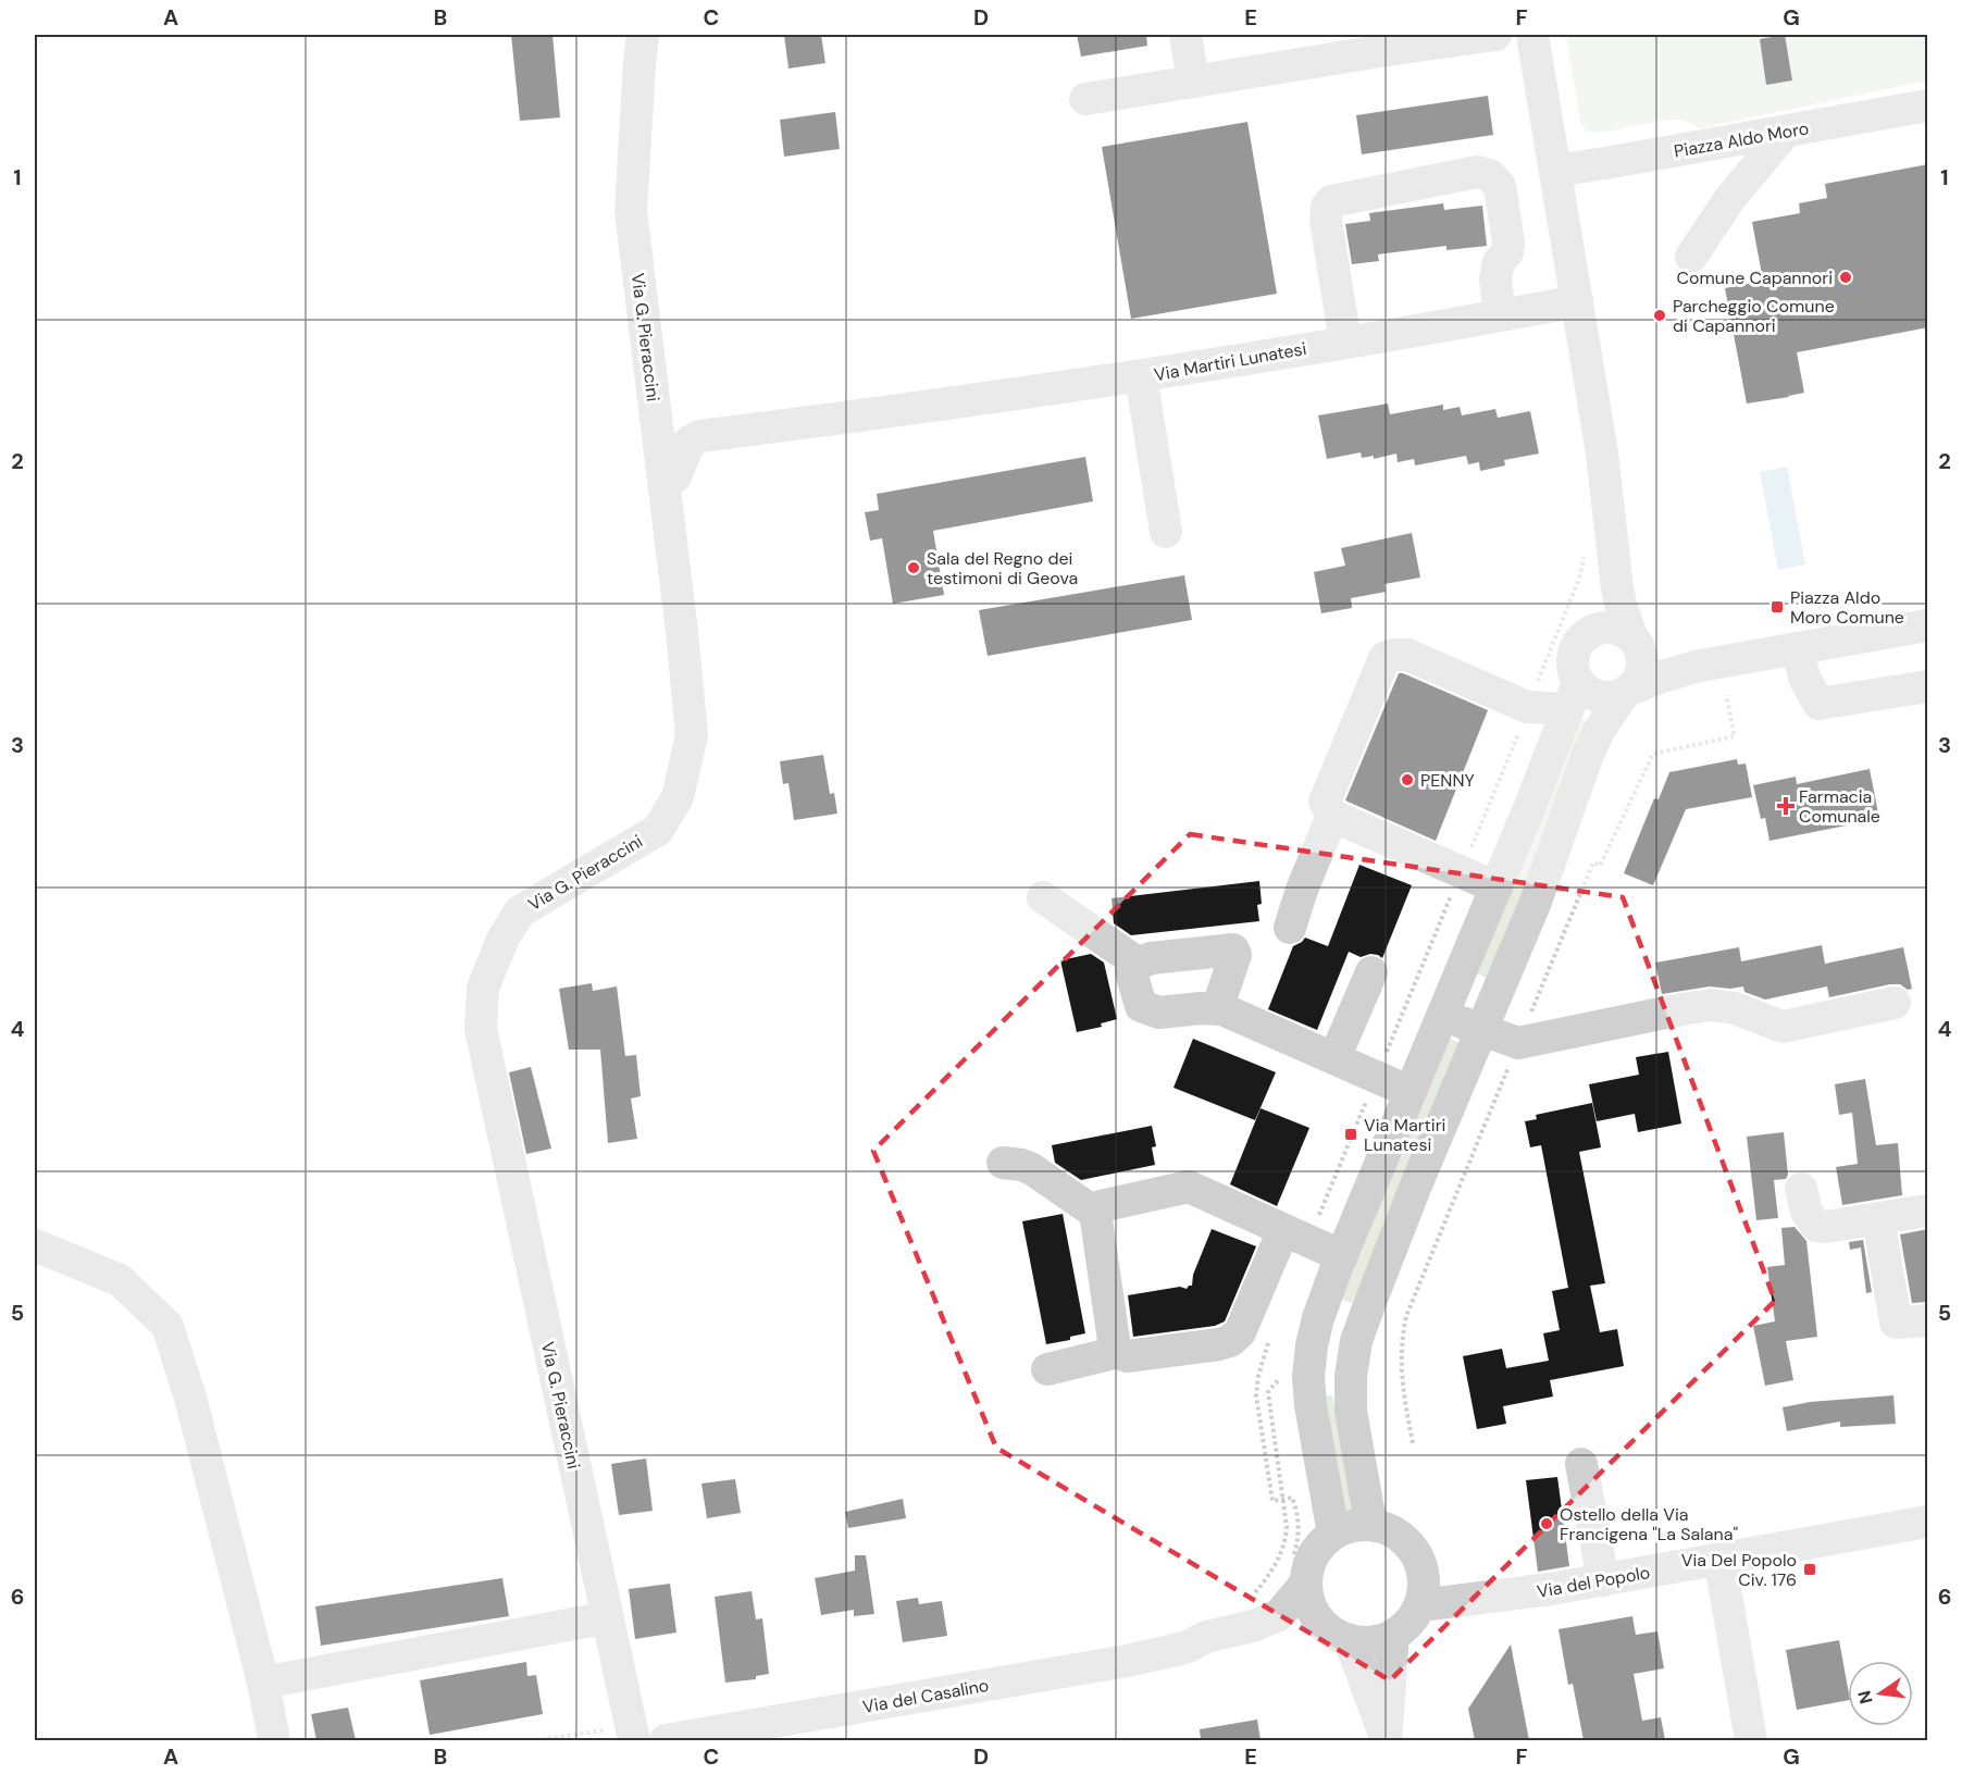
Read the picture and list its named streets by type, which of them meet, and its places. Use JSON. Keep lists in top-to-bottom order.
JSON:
{
  "streets": {
    "street": [
      "Piazza Aldo Moro",
      "Via G. Pieraccini",
      "Via Martiri Lunatesi",
      "Via del Popolo",
      "Via del Casalino"
    ]
  },
  "crossings": [
    ["Via G. Pieraccini", "Via Martiri Lunatesi"],
    ["Via del Popolo", "Via del Casalino"]
  ],
  "places": {
    "other": [
      "Comune Capannori",
      "Parcheggio Comune di Capannori",
      "Sala del Regno dei testimoni di Geova",
      "PENNY",
      "Ostello della Via Francigena \"La Salana\""
    ],
    "transit": ["Piazza Aldo Moro Comune", "Via Martiri Lunatesi", "Via Del Popolo Civ. 176"],
    "health": ["Farmacia Comunale"]
  },
  "north": "left",
  "grid": {
    "columns": [
      "A",
      "B",
      "C",
      "D",
      "E",
      "F",
      "G"
    ],
    "rows": [
      "1",
      "2",
      "3",
      "4",
      "5",
      "6"
    ]
  }
}
